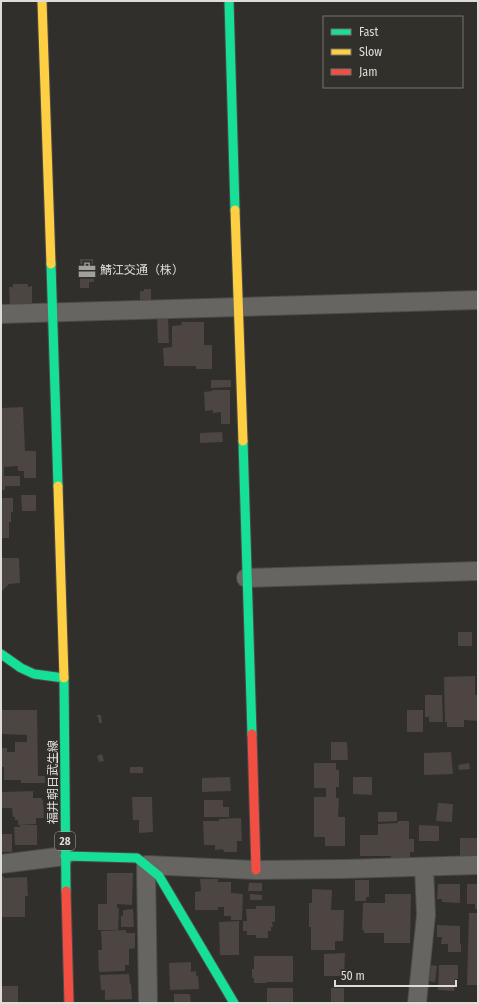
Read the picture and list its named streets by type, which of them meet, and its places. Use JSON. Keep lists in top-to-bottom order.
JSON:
{
  "streets": {
    "street": ["福井朝日武生線", "28"]
  },
  "places": {
    "office": ["鯖江交通（株）"]
  },
  "legend": ["Fast", "Slow", "Jam"],
  "scale_bar": "50 m"
}
